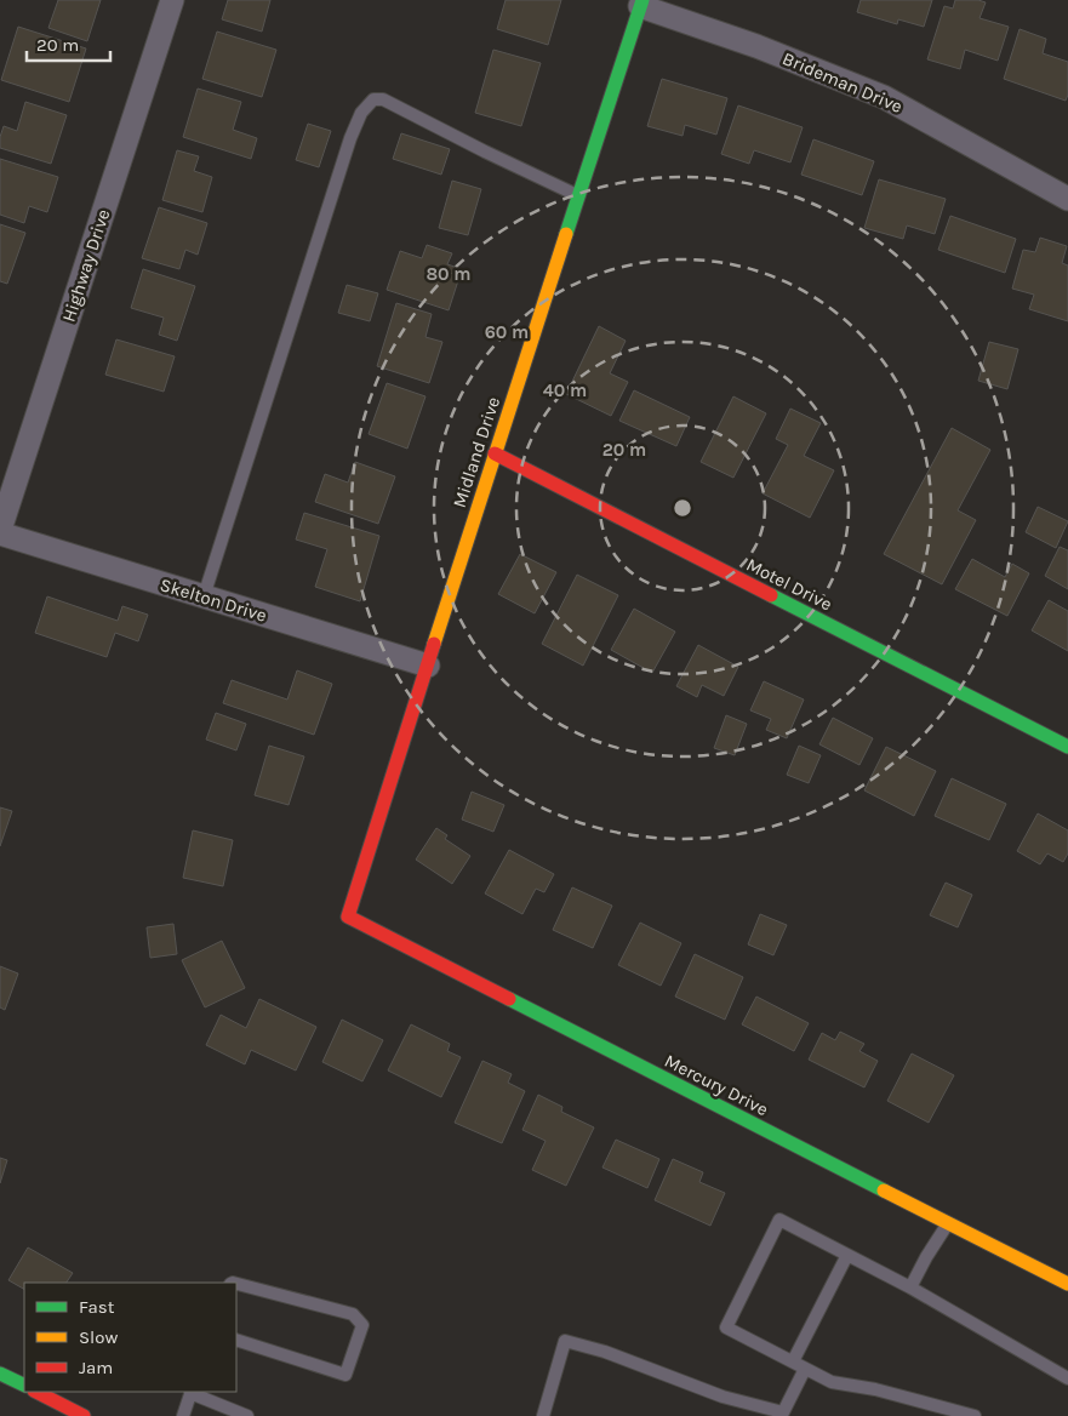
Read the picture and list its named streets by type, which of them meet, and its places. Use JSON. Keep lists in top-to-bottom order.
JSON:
{
  "streets": {
    "street": [
      "Brideman Drive",
      "Highway Drive",
      "Midland Drive",
      "Motel Drive",
      "Skelton Drive",
      "Mercury Drive"
    ]
  },
  "crossings": [
    ["Brideman Drive", "Midland Drive"],
    ["Highway Drive", "Skelton Drive"],
    ["Midland Drive", "Motel Drive"],
    ["Midland Drive", "Skelton Drive"],
    ["Midland Drive", "Mercury Drive"]
  ],
  "legend": ["Fast", "Slow", "Jam"],
  "scale_bar": "20 m",
  "rings": [
    "80 m",
    "60 m",
    "40 m",
    "20 m"
  ]
}
